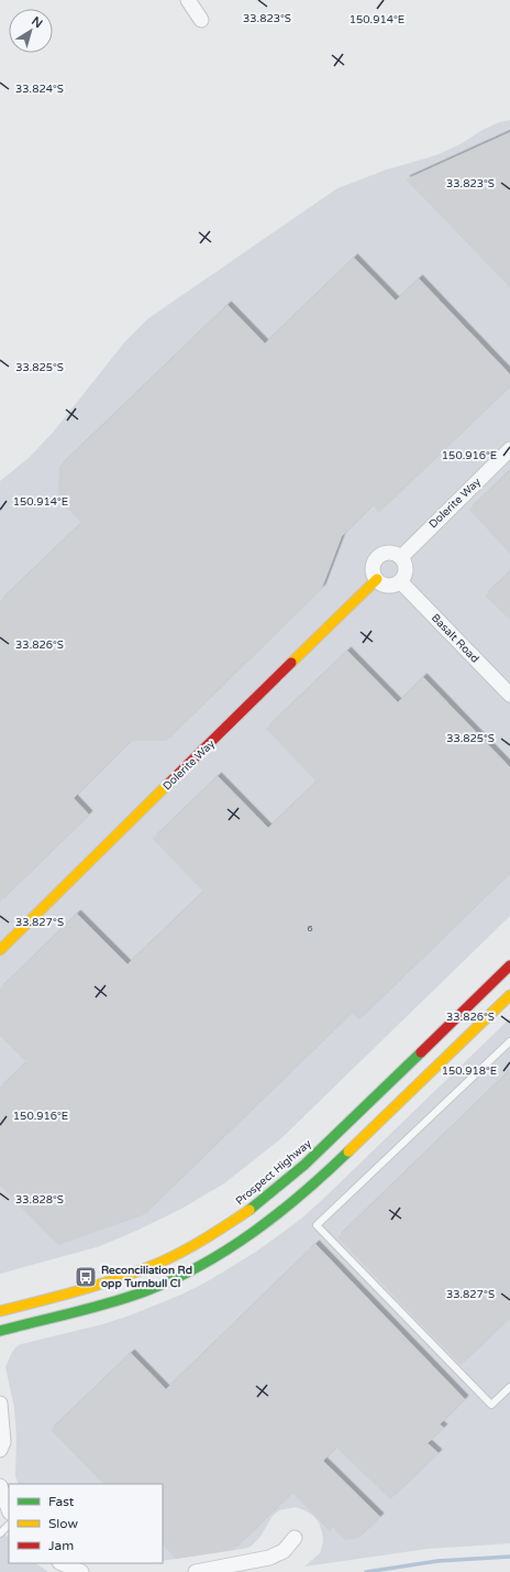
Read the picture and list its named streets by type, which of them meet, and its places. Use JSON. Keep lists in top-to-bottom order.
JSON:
{
  "streets": {
    "main road": ["Dolerite Way", "Prospect Highway"],
    "street": ["Basalt Road"]
  },
  "crossings": [
    ["Dolerite Way", "Basalt Road"]
  ],
  "places": {
    "bus stop": ["Reconciliation Rd opp Turnbull Cl"]
  },
  "house_numbers": ["6"],
  "legend": ["Fast", "Slow", "Jam"],
  "north": "top right",
  "coordinates": [
    "33.823°S",
    "150.914°E",
    "33.824°S",
    "33.825°S",
    "150.916°E",
    "33.826°S",
    "33.827°S",
    "150.918°E",
    "33.828°S"
  ]
}
